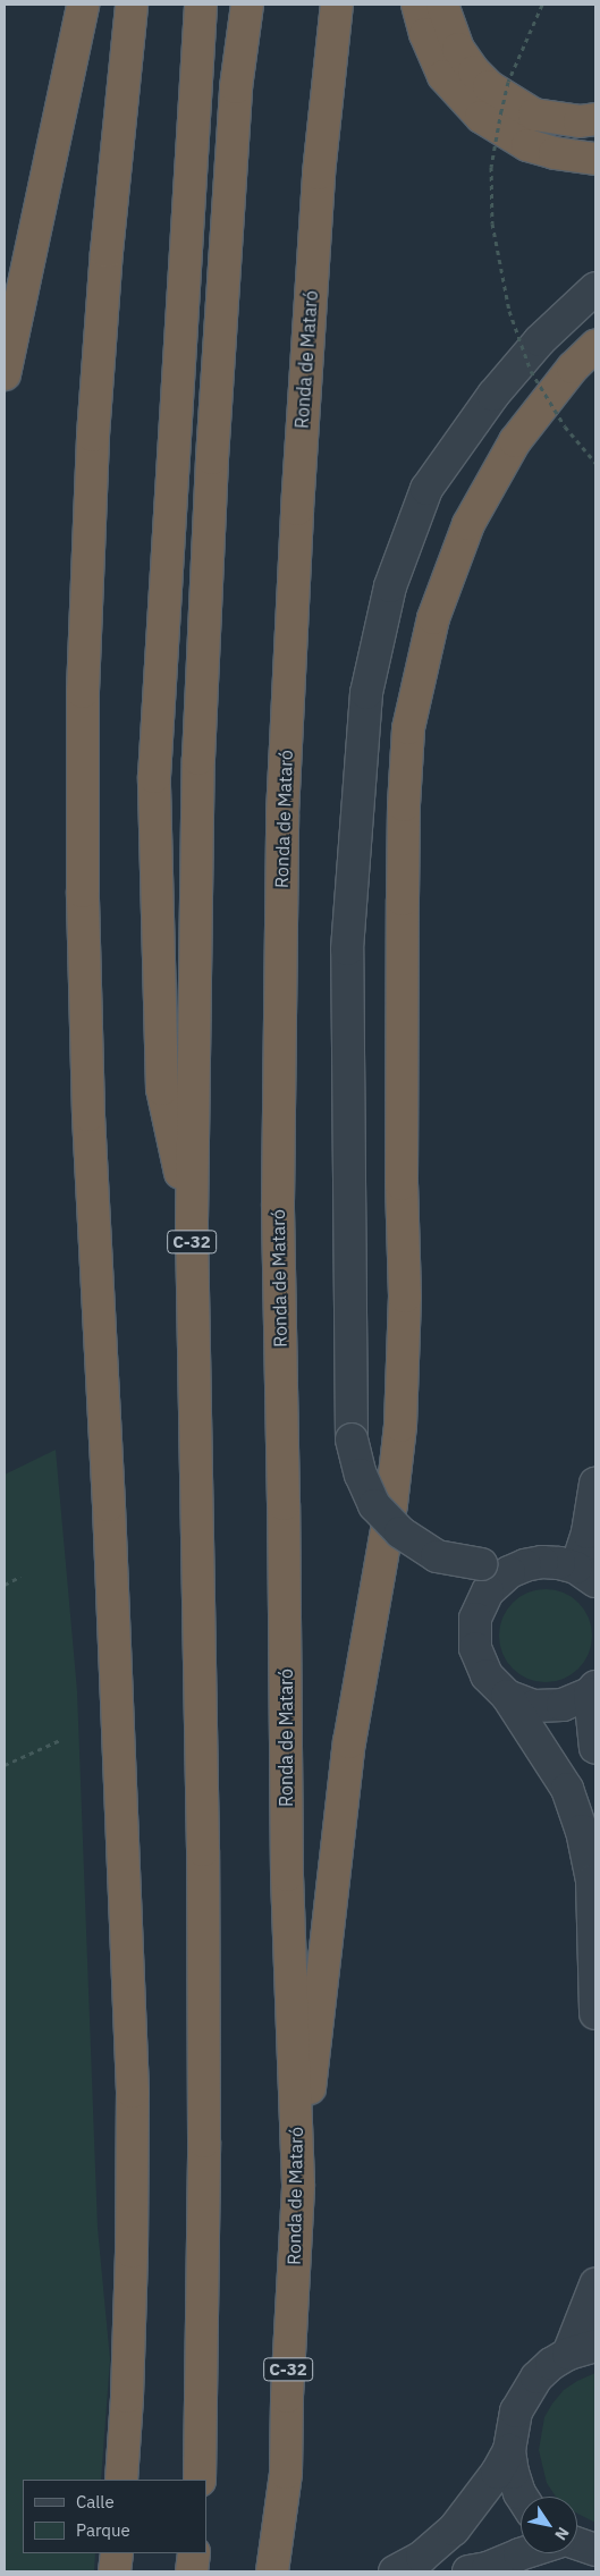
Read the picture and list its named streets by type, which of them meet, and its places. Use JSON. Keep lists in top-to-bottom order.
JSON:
{
  "streets": {
    "highway": ["Ronda de Mataró", "C-32"]
  },
  "legend": ["Calle", "Parque"],
  "north": "bottom right"
}
